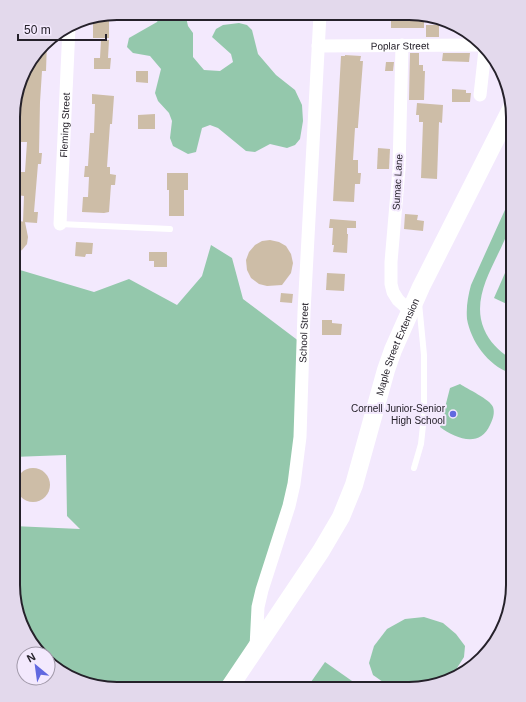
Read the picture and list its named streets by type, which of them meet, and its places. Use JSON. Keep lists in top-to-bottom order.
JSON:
{
  "streets": {
    "street": [
      "Poplar Street",
      "Fleming Street",
      "Sumac Lane",
      "School Street",
      "Maple Street Extension"
    ]
  },
  "crossings": [
    ["Poplar Street", "Sumac Lane"],
    ["Poplar Street", "School Street"],
    ["Sumac Lane", "Maple Street Extension"],
    ["School Street", "Maple Street Extension"]
  ],
  "places": ["Cornell Junior-Senior High School"],
  "scale_bar": "50 m",
  "north": "top left"
}
